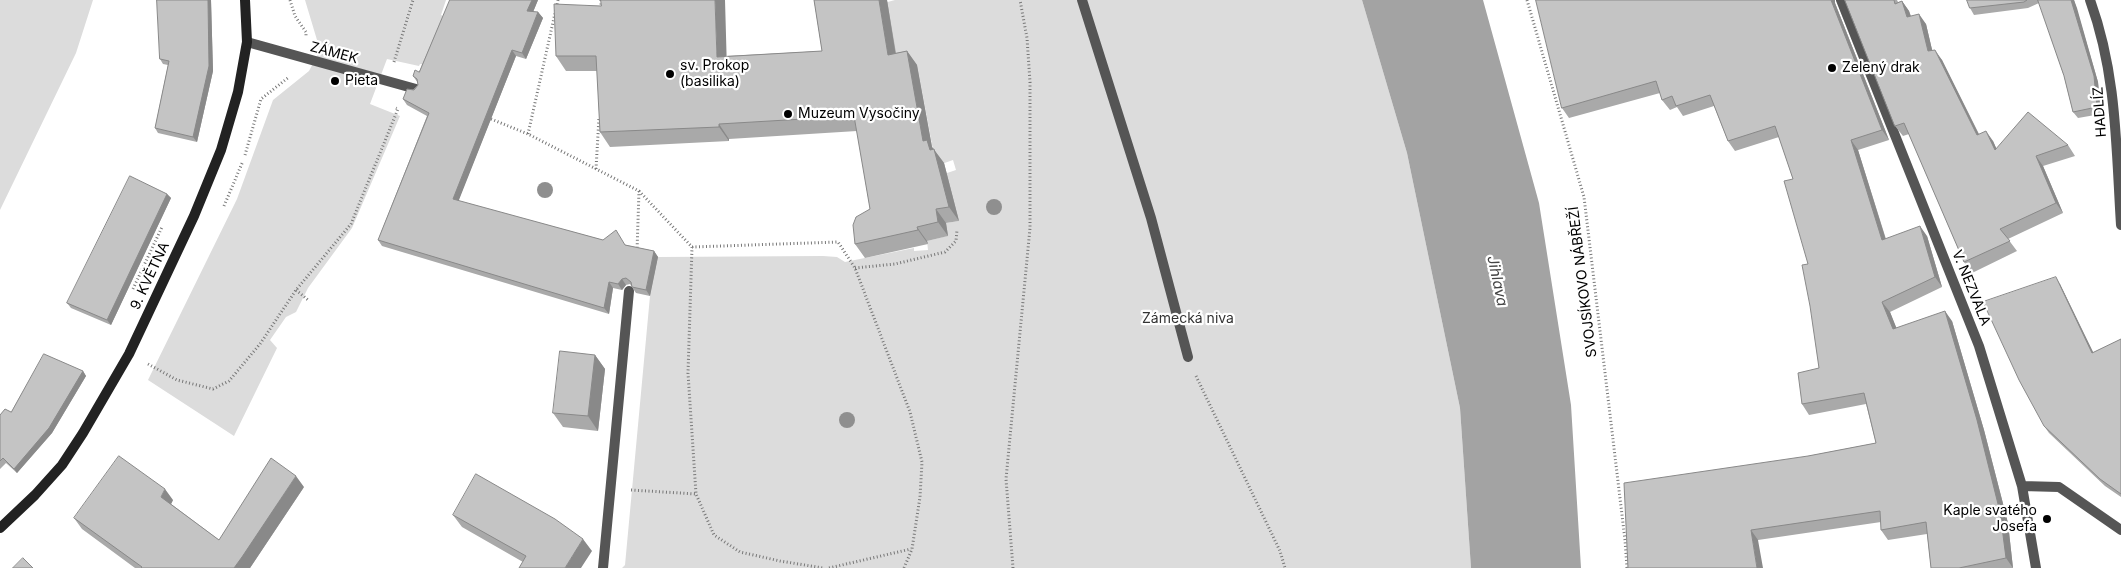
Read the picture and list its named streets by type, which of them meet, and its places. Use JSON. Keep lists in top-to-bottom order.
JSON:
{
  "streets": {
    "main road": ["9. KVĚTNA"],
    "street": ["ZÁMEK", "HADLÍZ", "V. NEZVALA"],
    "path": ["SVOJSÍKOVO NÁBŘEŽÍ"]
  },
  "crossings": [
    ["ZÁMEK", "9. KVĚTNA"]
  ],
  "water": ["Jihlava"],
  "parks": ["Zámecká niva"],
  "places": [
    "Zelený drak",
    "sv. Prokop (basilika)",
    "Pieta",
    "Muzeum Vysočiny",
    "Kaple svatého Josefa"
  ]
}
